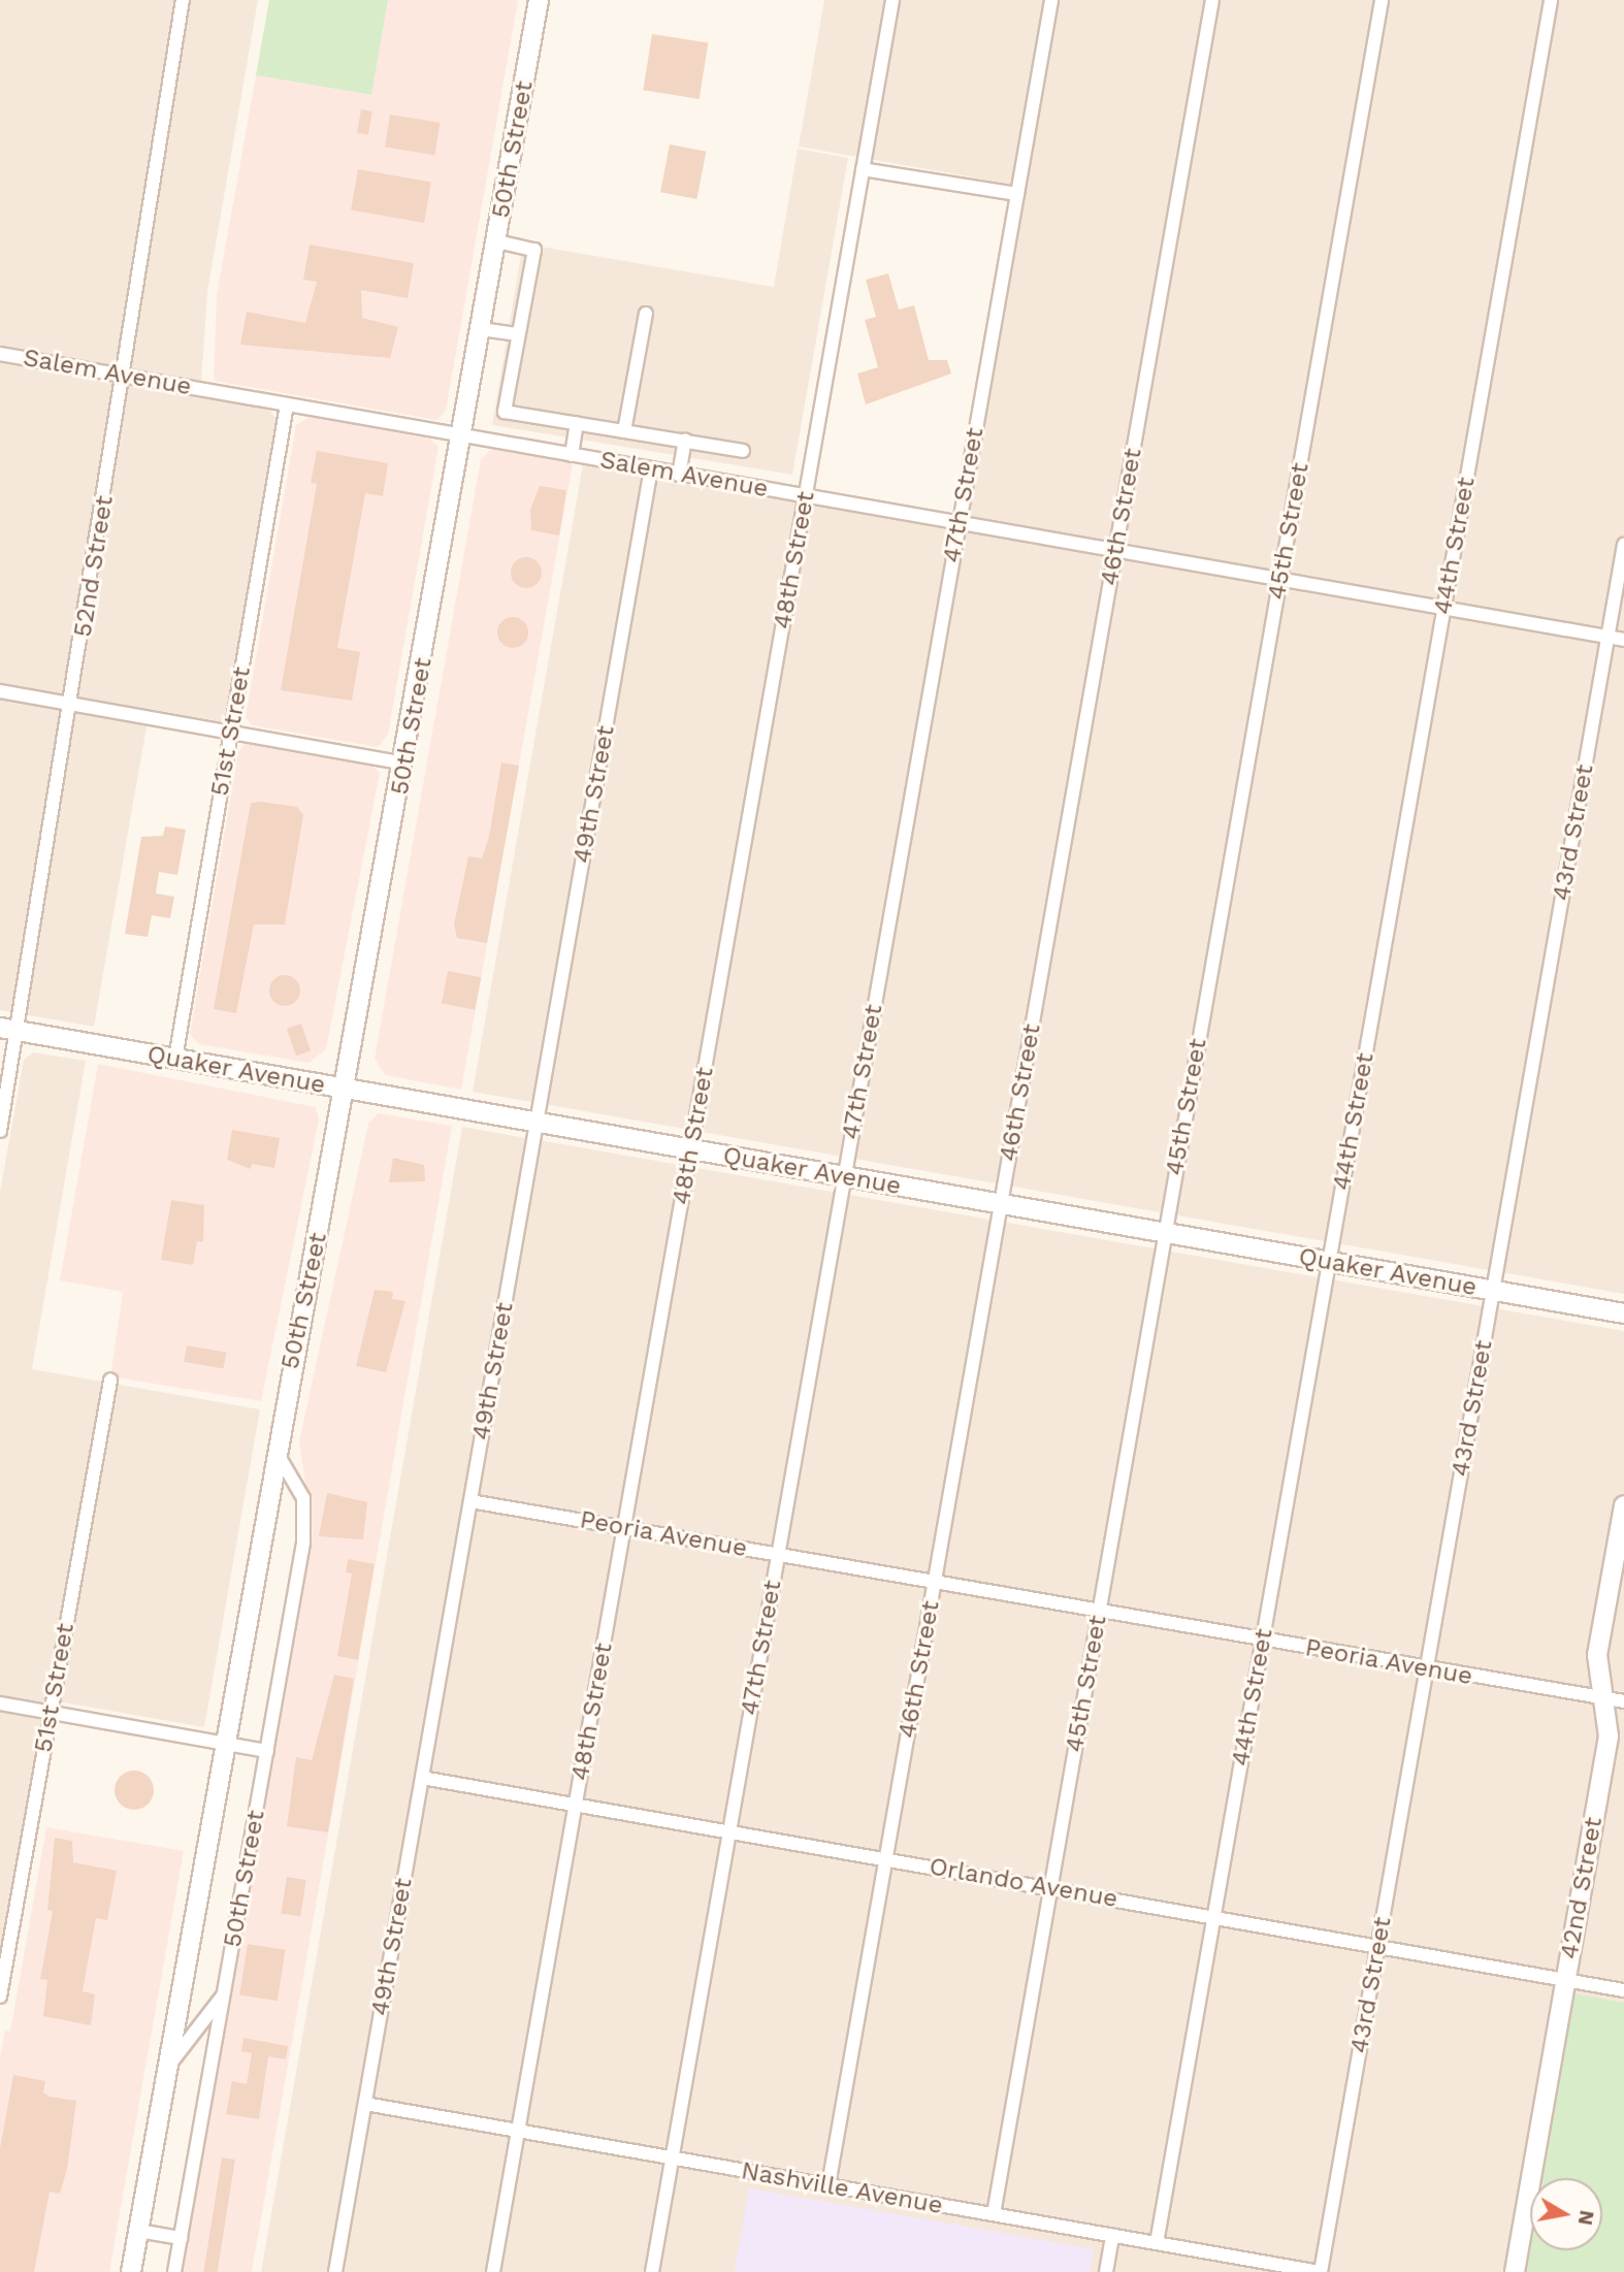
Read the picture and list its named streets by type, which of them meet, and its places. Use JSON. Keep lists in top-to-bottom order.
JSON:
{
  "streets": {
    "main road": ["50th Street", "Quaker Avenue", "42nd Street"],
    "street": [
      "Salem Avenue",
      "47th Street",
      "46th Street",
      "45th Street",
      "44th Street",
      "48th Street",
      "52nd Street",
      "51st Street",
      "49th Street",
      "43rd Street",
      "Peoria Avenue",
      "Orlando Avenue",
      "Nashville Avenue"
    ]
  },
  "crossings": [
    ["50th Street", "Salem Avenue"],
    ["50th Street", "Quaker Avenue"],
    ["Salem Avenue", "47th Street"],
    ["Salem Avenue", "46th Street"],
    ["Salem Avenue", "45th Street"],
    ["Salem Avenue", "44th Street"],
    ["Salem Avenue", "48th Street"],
    ["Salem Avenue", "52nd Street"],
    ["Salem Avenue", "51st Street"],
    ["Salem Avenue", "49th Street"],
    ["Salem Avenue", "43rd Street"],
    ["47th Street", "Quaker Avenue"],
    ["47th Street", "Peoria Avenue"],
    ["47th Street", "Orlando Avenue"],
    ["47th Street", "Nashville Avenue"],
    ["46th Street", "Quaker Avenue"],
    ["46th Street", "Peoria Avenue"],
    ["46th Street", "Orlando Avenue"],
    ["46th Street", "Nashville Avenue"],
    ["45th Street", "Quaker Avenue"],
    ["45th Street", "Peoria Avenue"],
    ["45th Street", "Orlando Avenue"],
    ["45th Street", "Nashville Avenue"],
    ["44th Street", "Quaker Avenue"],
    ["44th Street", "Peoria Avenue"],
    ["44th Street", "Orlando Avenue"],
    ["44th Street", "Nashville Avenue"],
    ["48th Street", "Quaker Avenue"],
    ["48th Street", "Peoria Avenue"],
    ["48th Street", "Orlando Avenue"],
    ["48th Street", "Nashville Avenue"],
    ["52nd Street", "Quaker Avenue"],
    ["51st Street", "Quaker Avenue"],
    ["49th Street", "Quaker Avenue"],
    ["49th Street", "Peoria Avenue"],
    ["49th Street", "Orlando Avenue"],
    ["49th Street", "Nashville Avenue"],
    ["43rd Street", "Quaker Avenue"],
    ["43rd Street", "Peoria Avenue"],
    ["43rd Street", "Orlando Avenue"],
    ["43rd Street", "Nashville Avenue"],
    ["Peoria Avenue", "42nd Street"],
    ["Orlando Avenue", "42nd Street"]
  ],
  "north": "right"
}
